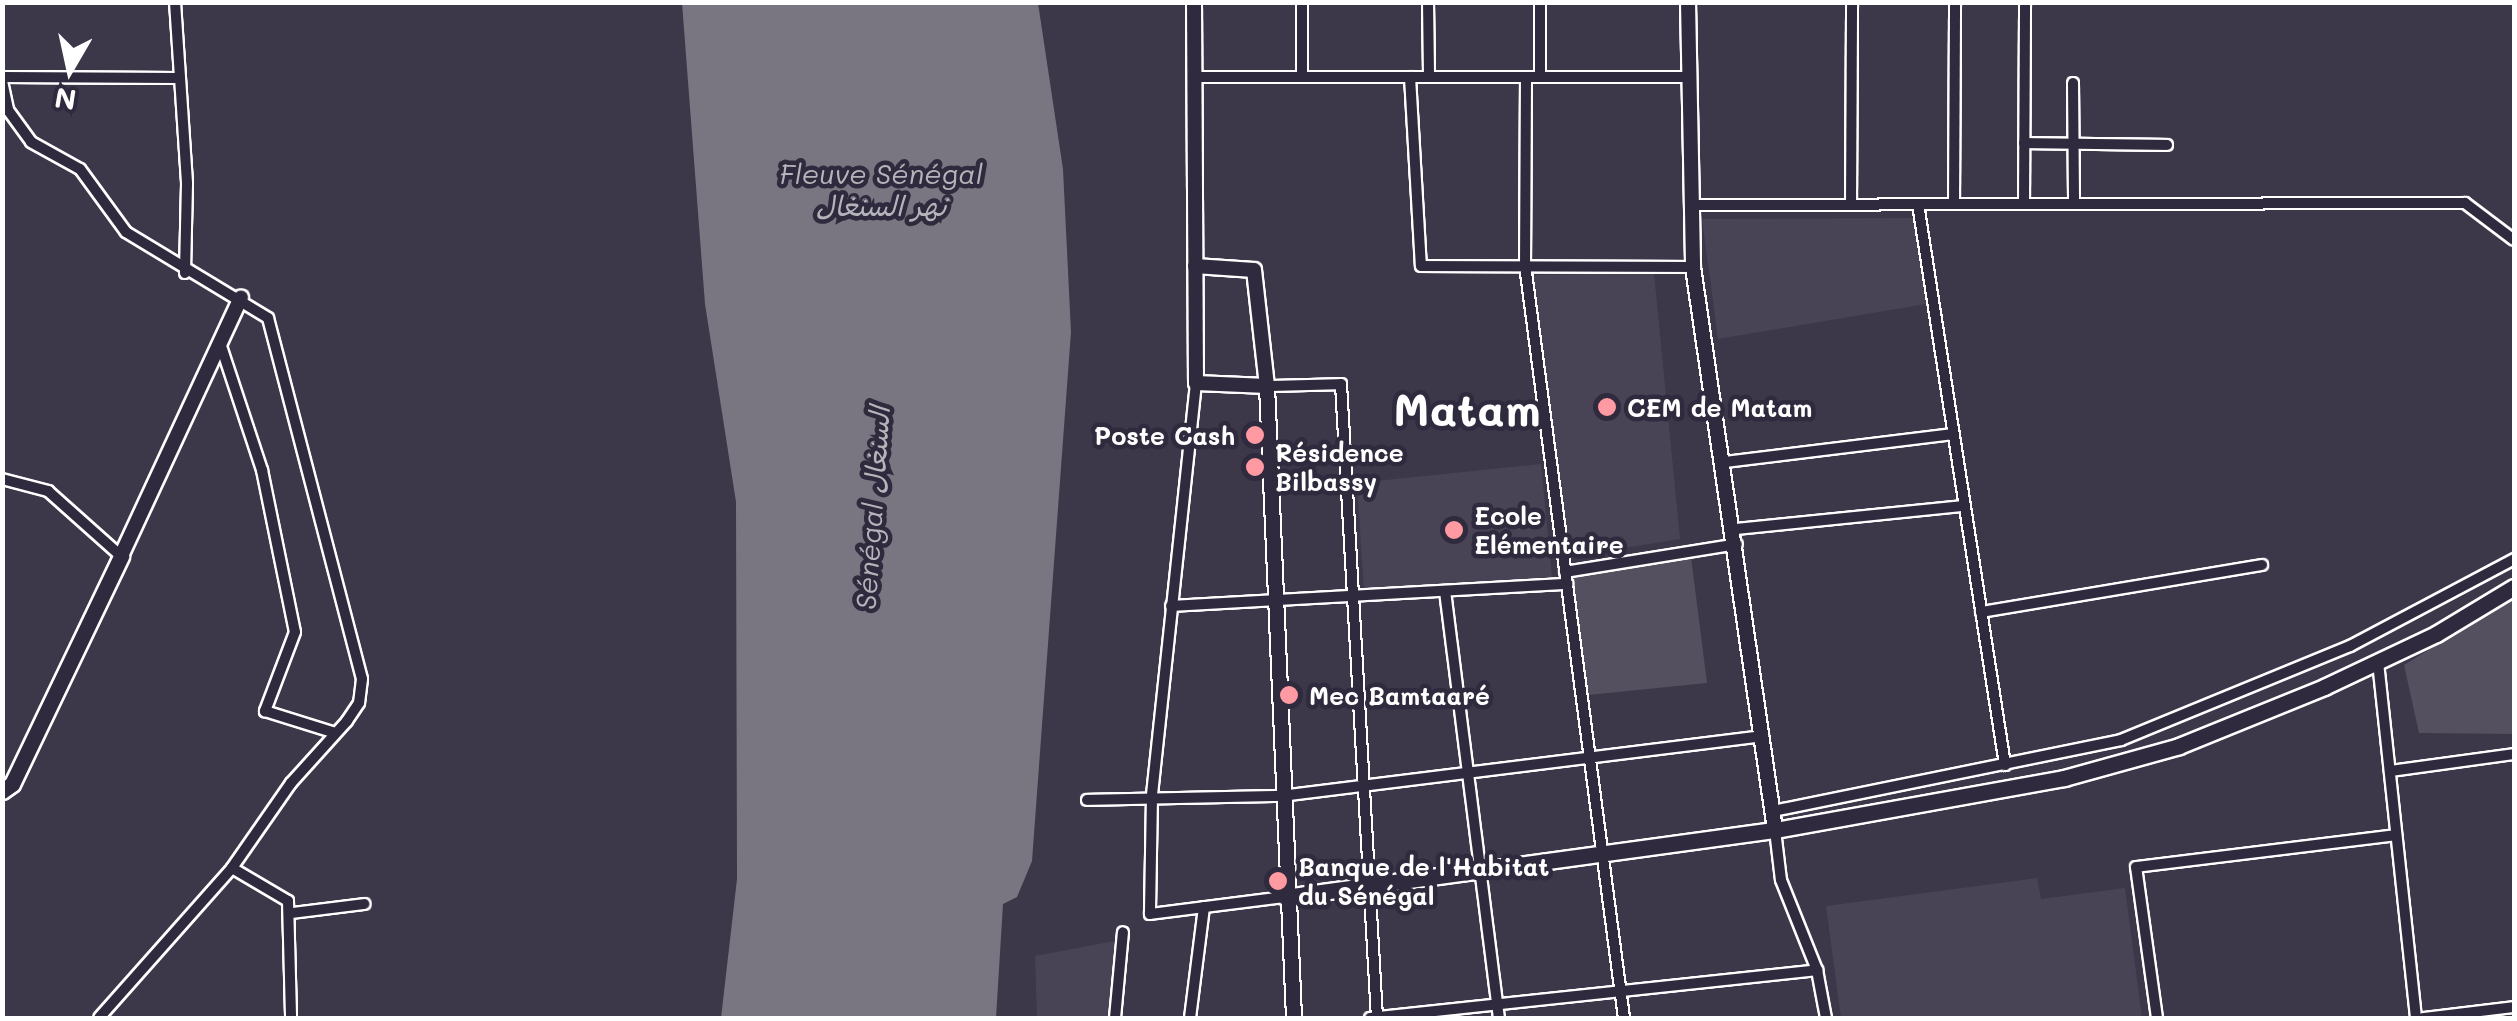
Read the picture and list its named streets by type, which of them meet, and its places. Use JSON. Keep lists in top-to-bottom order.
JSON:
{
  "districts": ["Matam"],
  "water": ["Fleuve Sénégal نهر السنغال", "Sénégal السنغال"],
  "places": [
    "CEM de Matam",
    "Poste Cash",
    "Résidence Bilbassy",
    "Ecole Elémentaire",
    "Mec Bamtaaré",
    "Banque de l'Habitat du Sénégal"
  ],
  "north": "bottom"
}
